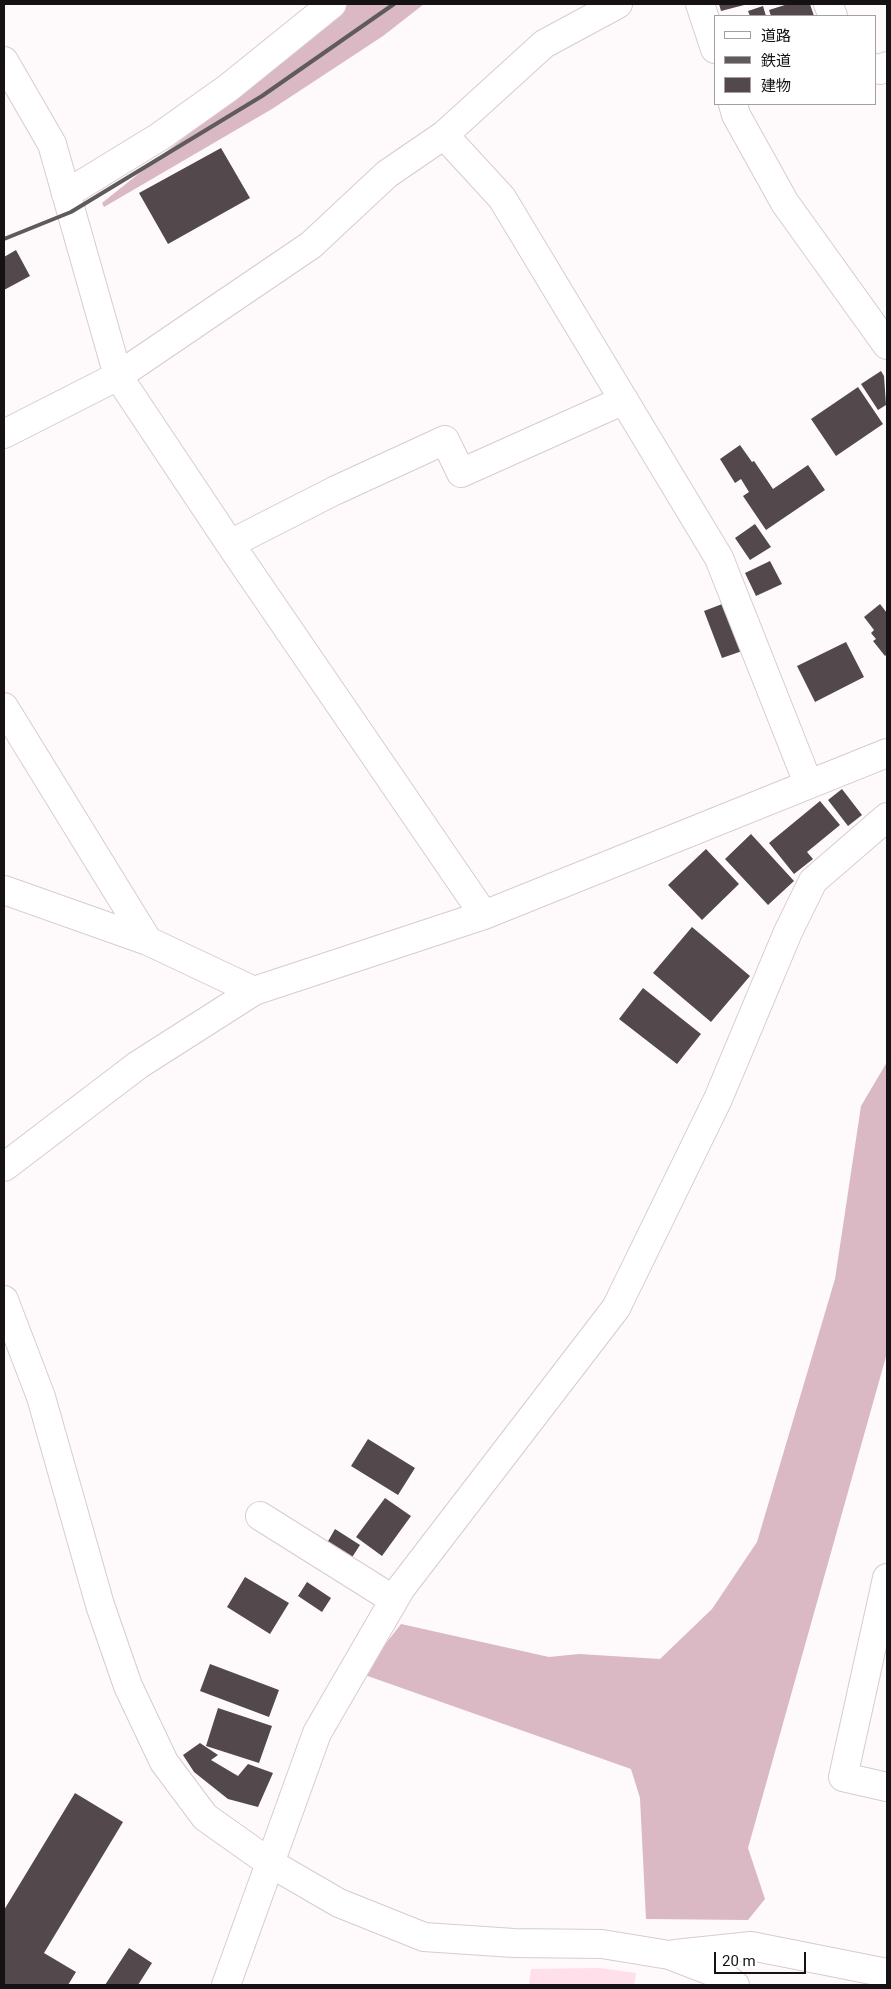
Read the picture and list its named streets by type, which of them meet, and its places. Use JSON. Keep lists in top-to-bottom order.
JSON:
{
  "legend": ["道路", "鉄道", "建物"],
  "scale_bar": "20 m"
}
